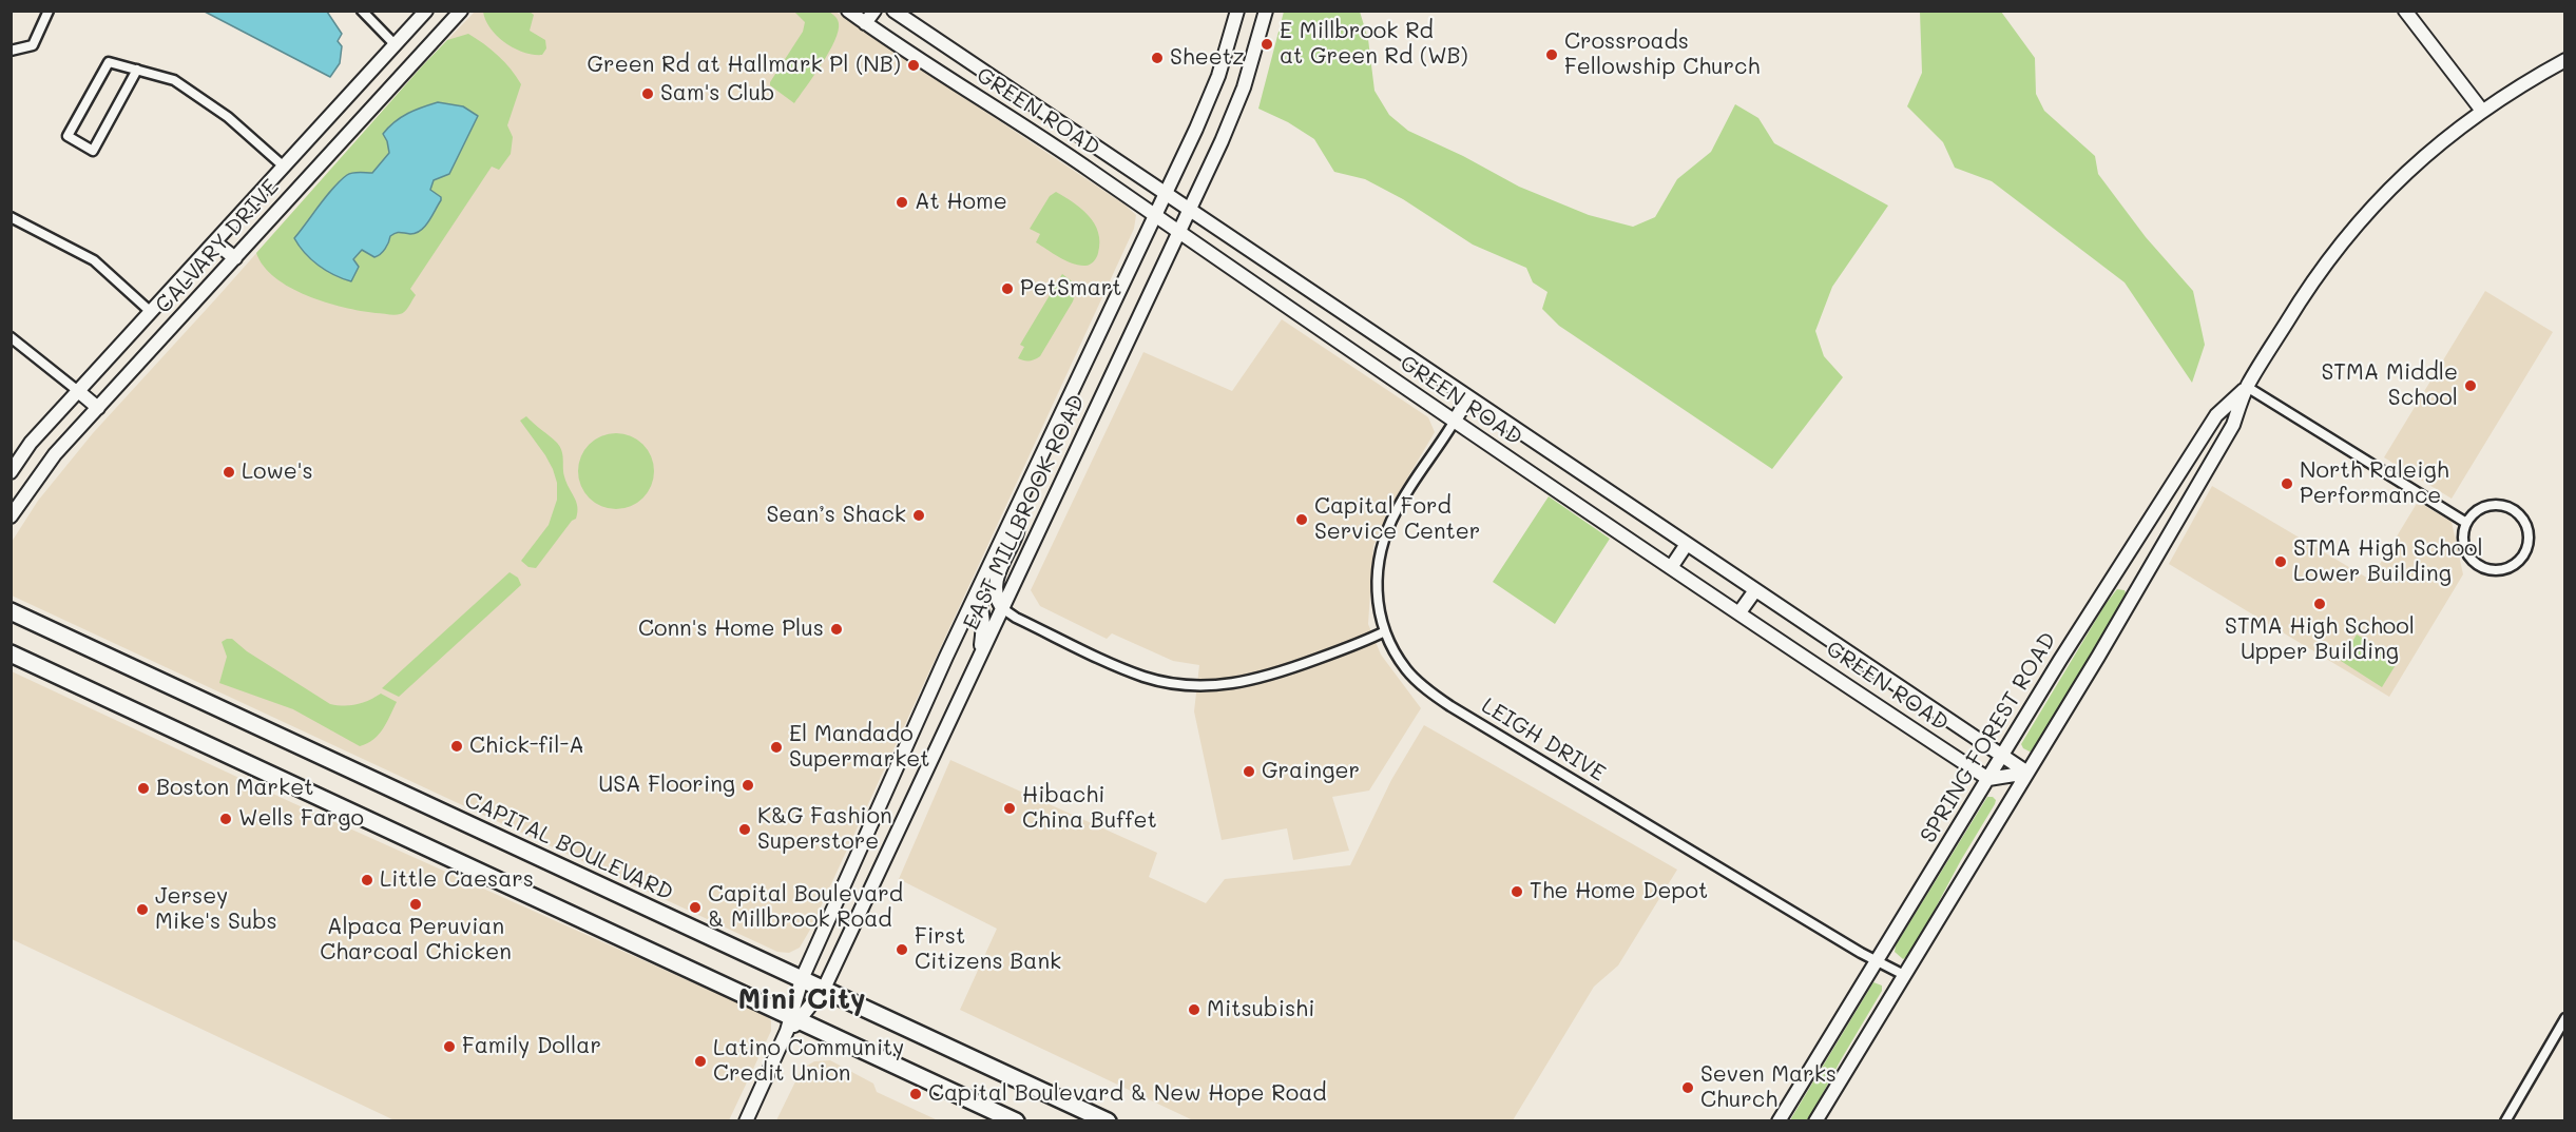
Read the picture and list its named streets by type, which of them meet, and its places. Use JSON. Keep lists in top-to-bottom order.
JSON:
{
  "streets": {
    "highway": ["CAPITAL BOULEVARD"],
    "main road": [
      "GREEN ROAD",
      "CALVARY DRIVE",
      "EAST MILLBROOK ROAD",
      "SPRING FOREST ROAD"
    ],
    "street": ["LEIGH DRIVE"]
  },
  "crossings": [
    ["GREEN ROAD", "EAST MILLBROOK ROAD"],
    ["GREEN ROAD", "SPRING FOREST ROAD"],
    ["GREEN ROAD", "LEIGH DRIVE"],
    ["EAST MILLBROOK ROAD", "CAPITAL BOULEVARD"],
    ["SPRING FOREST ROAD", "LEIGH DRIVE"]
  ],
  "districts": ["Mini City"],
  "places": [
    "E Millbrook Rd at Green Rd (WB)",
    "Crossroads Fellowship Church",
    "Sheetz",
    "Green Rd at Hallmark Pl (NB)",
    "Sam's Club",
    "At Home",
    "PetSmart",
    "STMA Middle School",
    "Lowe's",
    "North Raleigh Performance",
    "Sean’s Shack",
    "Capital Ford Service Center",
    "STMA High School Lower Building",
    "STMA High School Upper Building",
    "Conn's Home Plus",
    "Chick-fil-A",
    "El Mandado Supermarket",
    "Grainger",
    "USA Flooring",
    "Boston Market",
    "Hibachi China Buffet",
    "Wells Fargo",
    "K&G Fashion Superstore",
    "Little Caesars",
    "The Home Depot",
    "Alpaca Peruvian Charcoal Chicken",
    "Capital Boulevard & Millbrook Road",
    "Jersey Mike's Subs",
    "First Citizens Bank",
    "Mitsubishi",
    "Family Dollar",
    "Latino Community Credit Union",
    "Seven Marks Church",
    "Capital Boulevard & New Hope Road"
  ]
}
